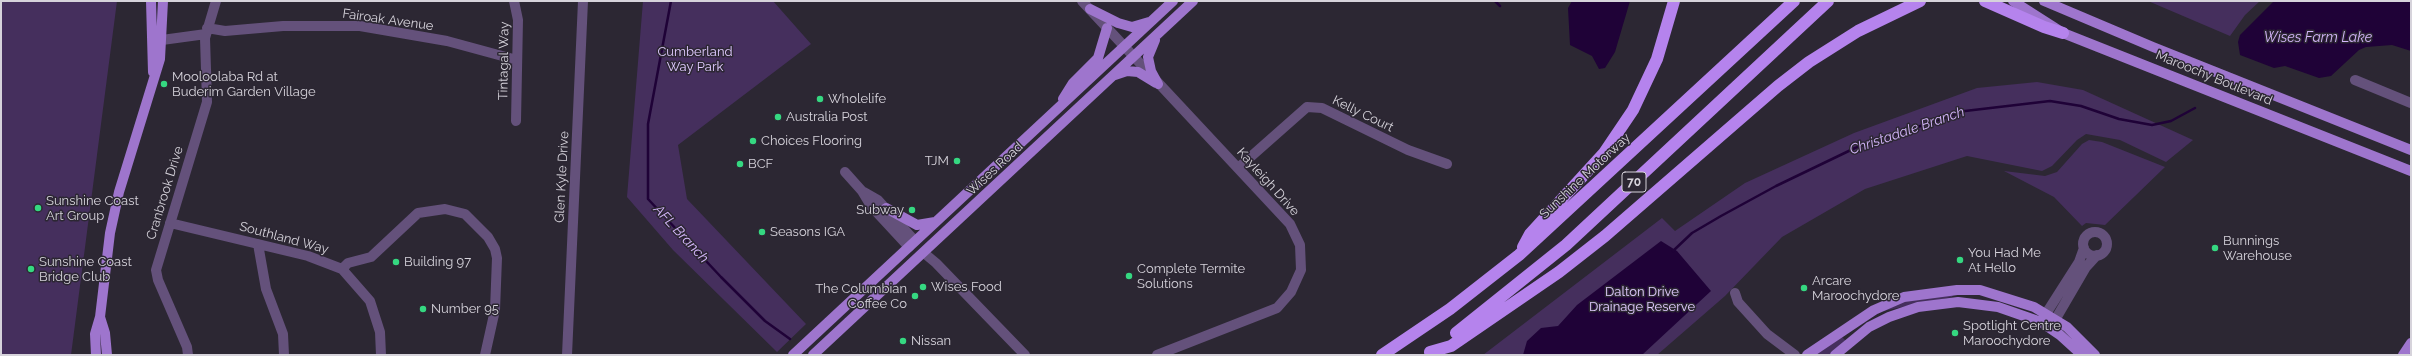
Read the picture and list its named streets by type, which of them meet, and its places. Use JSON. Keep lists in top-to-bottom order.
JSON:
{
  "streets": {
    "highway": ["Sunshine Motorway", "70"],
    "main road": ["Maroochy Boulevard", "Wises Road"],
    "street": [
      "Fairoak Avenue",
      "Tintagal Way",
      "Kelly Court",
      "Glen Kyle Drive",
      "Kayleigh Drive",
      "Cranbrook Drive",
      "Southland Way"
    ]
  },
  "crossings": [
    ["Fairoak Avenue", "Tintagal Way"],
    ["Fairoak Avenue", "Cranbrook Drive"],
    ["Kelly Court", "Kayleigh Drive"],
    ["Wises Road", "Kayleigh Drive"],
    ["Cranbrook Drive", "Southland Way"]
  ],
  "water": ["Wises Farm Lake", "Christadale Branch", "AFL Branch"],
  "parks": ["Cumberland Way Park", "Dalton Drive Drainage Reserve"],
  "places": [
    "Mooloolaba Rd at Buderim Garden Village",
    "Wholelife",
    "Australia Post",
    "Choices Flooring",
    "TJM",
    "BCF",
    "Sunshine Coast Art Group",
    "Subway",
    "Seasons IGA",
    "Bunnings Warehouse",
    "You Had Me At Hello",
    "Building 97",
    "Sunshine Coast Bridge Club",
    "Complete Termite Solutions",
    "Wises Food",
    "Arcare Maroochydore",
    "The Columbian Coffee Co",
    "Number 95",
    "Spotlight Centre Maroochydore",
    "Nissan"
  ]
}
